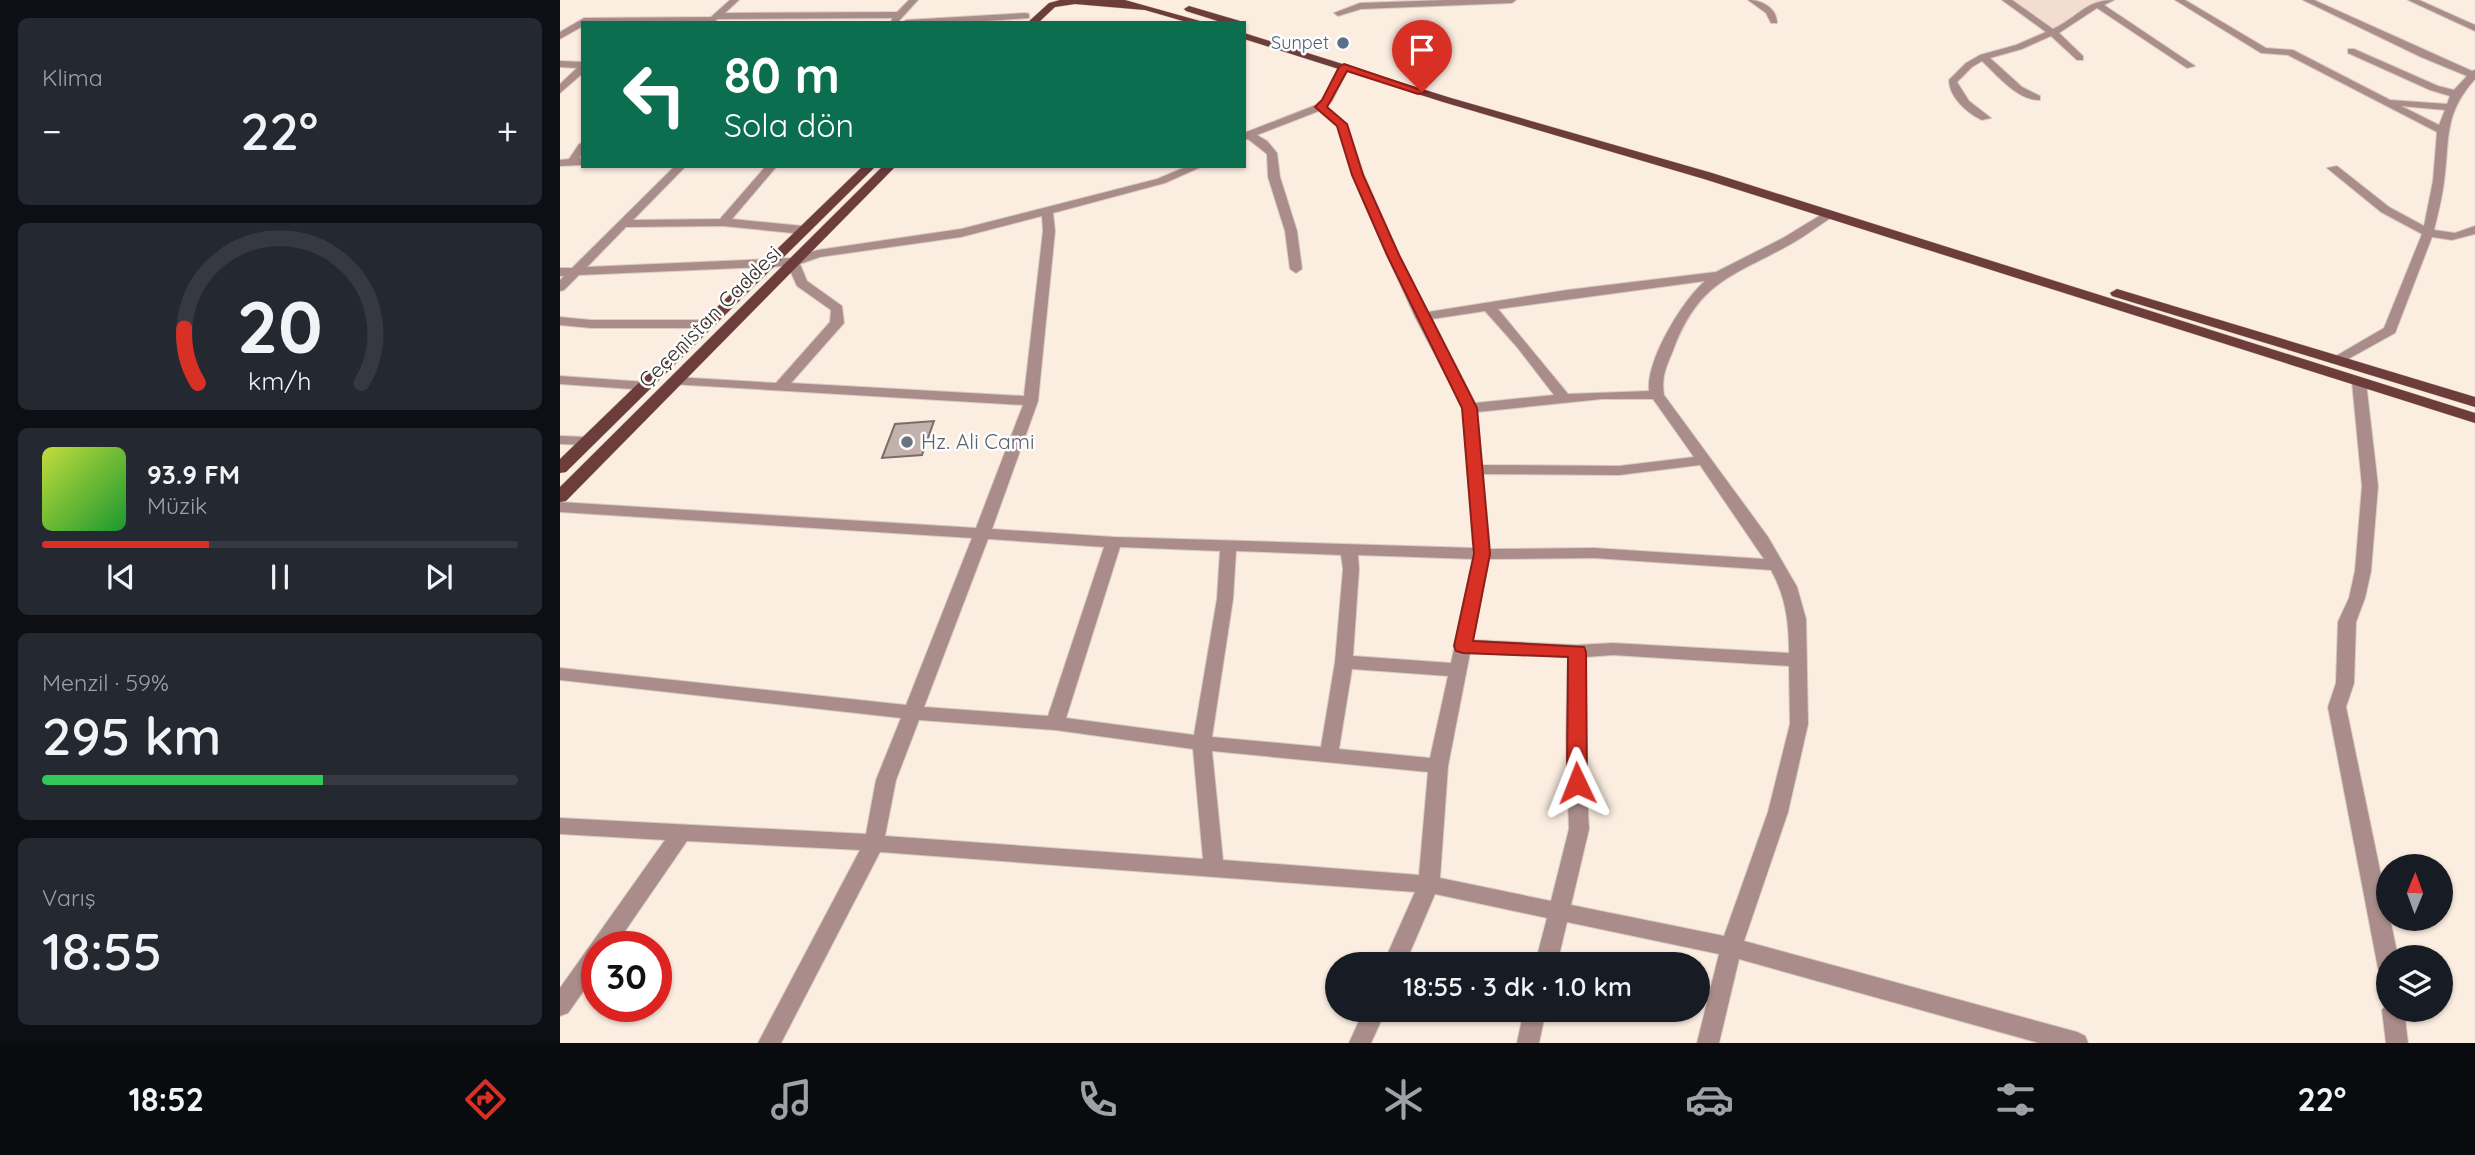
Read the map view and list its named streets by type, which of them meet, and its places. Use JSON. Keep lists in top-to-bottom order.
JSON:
{
  "streets": {
    "main road": ["Çeçenistan Caddesi"]
  },
  "places": ["Sunpet", "Hz. Ali Cami"],
  "north": "top",
  "page": {
    "tile": [
      "Klima",
      ["Menzil · 59%", "295 km"],
      ["Varış", "18:55"]
    ],
    "turn": ["80 m", "Sola dön"],
    "heat": ["−", "22°", "+"],
    "song": ["93.9 FM", "Müzik"],
    "limit": "30",
    "trip": "18:55 · 3 dk · 1.0 km",
    "tabs": ["18:52", "22°"],
    "gauge": ["20", "km/h"]
  }
}
